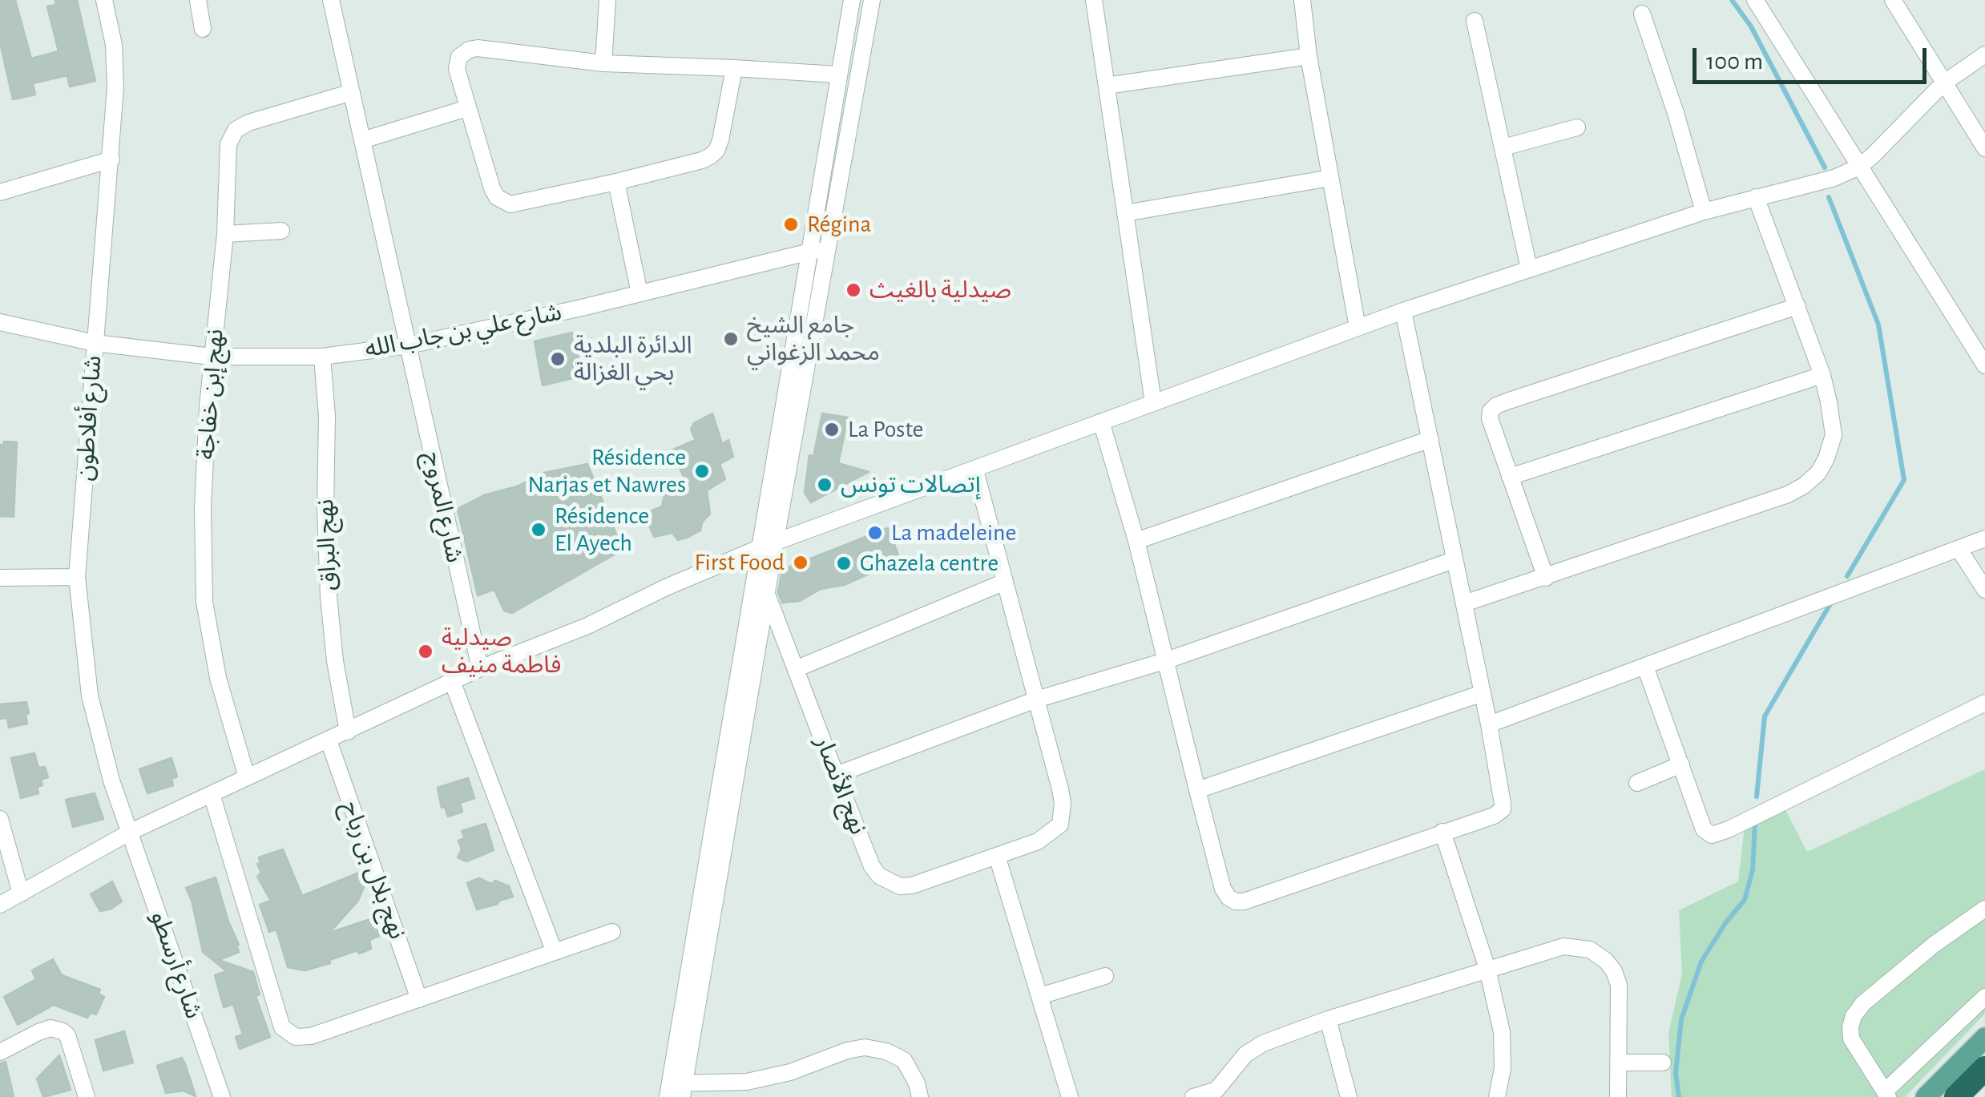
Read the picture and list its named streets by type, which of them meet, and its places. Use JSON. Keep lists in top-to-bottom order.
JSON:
{
  "streets": {
    "street": [
      "شارع علي بن جاب الله",
      "نهج إبن خفاجة",
      "شارع أفلاطون",
      "شارع المروج",
      "نهج البراق",
      "نهج الأنصار",
      "نهج بلال بن رباح",
      "شارع أرسطو"
    ]
  },
  "crossings": [
    ["شارع علي بن جاب الله", "نهج إبن خفاجة"],
    ["شارع علي بن جاب الله", "شارع أفلاطون"],
    ["شارع علي بن جاب الله", "شارع المروج"],
    ["شارع علي بن جاب الله", "نهج البراق"],
    ["نهج إبن خفاجة", "شارع المروج"],
    ["شارع أفلاطون", "شارع أرسطو"]
  ],
  "places": [
    "Régina",
    "صيدلية بالغيث",
    "جامع الشيخ محمد الزغواني",
    "الدائرة البلدية بحي الغزالة",
    "La Poste",
    "Résidence Narjas et Nawres",
    "إتصالات تونس",
    "Résidence El Ayech",
    "La madeleine",
    "First Food",
    "Ghazela centre",
    "صيدلية فاطمة منيف"
  ],
  "scale_bar": "100 m"
}
